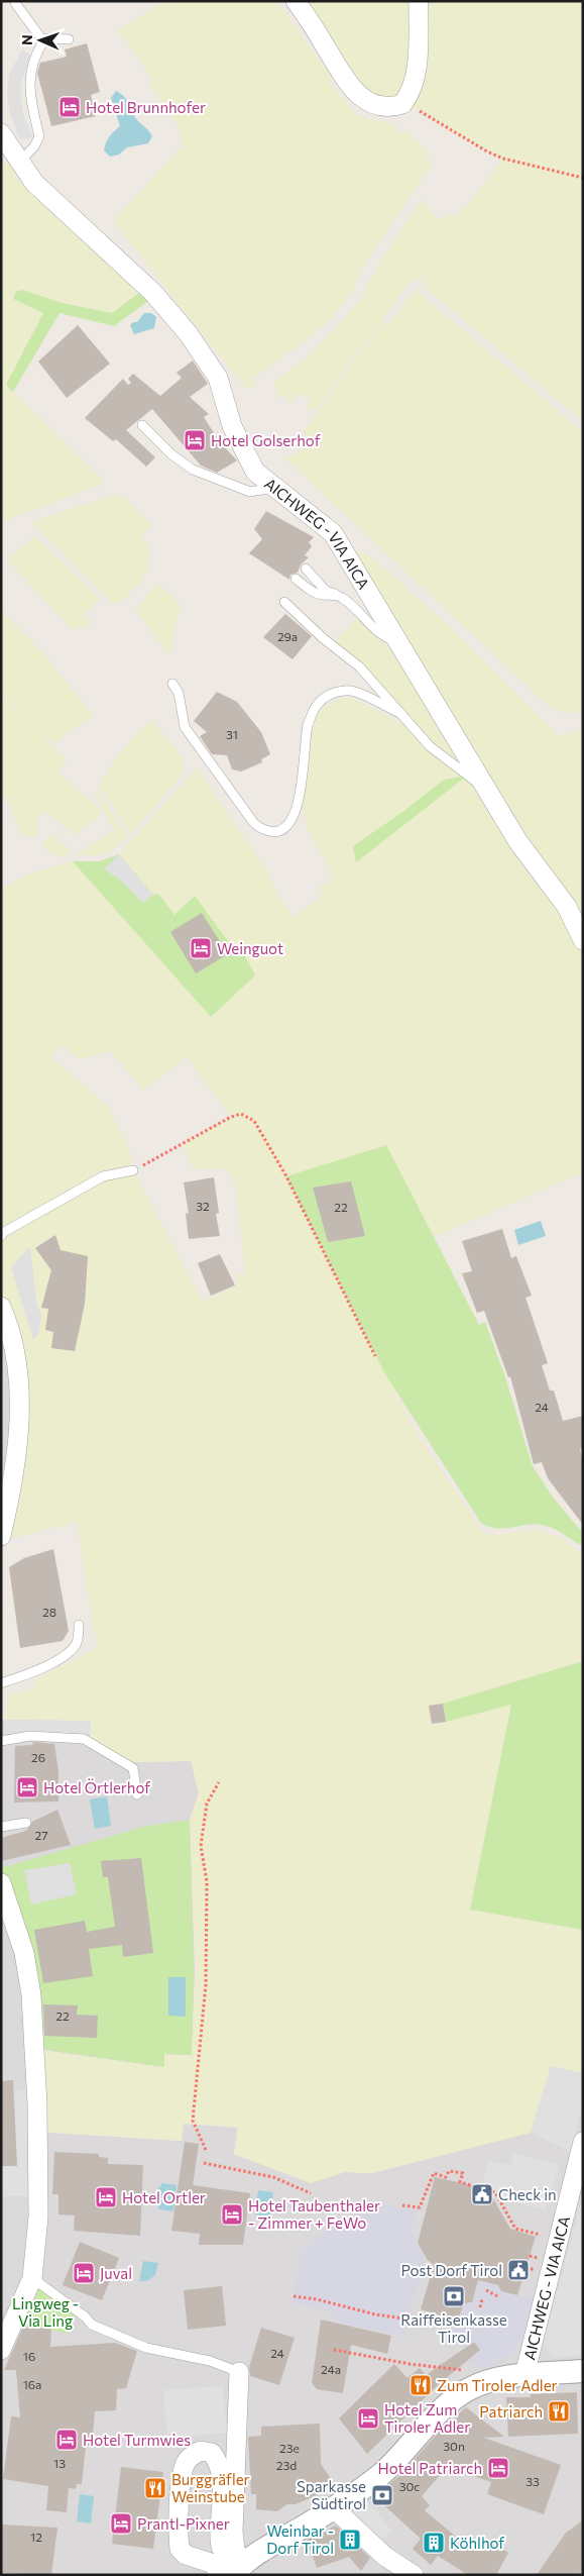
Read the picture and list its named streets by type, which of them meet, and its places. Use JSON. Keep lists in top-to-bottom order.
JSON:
{
  "streets": {
    "street": ["AICHWEG - VIA AICA"]
  },
  "parks": ["Lingweg - Via Ling"],
  "places": {
    "hotel": [
      "Hotel Brunnhofer",
      "Hotel Golserhof",
      "Weinguot",
      "Hotel Örtlerhof",
      "Hotel Ortler",
      "Hotel Taubenthaler - Zimmer + FeWo",
      "Juval",
      "Hotel Zum Tiroler Adler",
      "Hotel Turmwies",
      "Hotel Patriarch",
      "Prantl-Pixner"
    ],
    "public building": ["Check in", "Post Dorf Tirol"],
    "bank": ["Raiffeisenkasse Tirol", "Sparkasse Südtirol"],
    "restaurant": ["Zum Tiroler Adler", "Patriarch", "Burggräfler Weinstube"],
    "building": ["Weinbar - Dorf Tirol", "Köhlhof"]
  },
  "house_numbers": [
    "29a",
    "31",
    "32",
    "22",
    "24",
    "28",
    "26",
    "27",
    "22",
    "24",
    "16",
    "24a",
    "16a",
    "30n",
    "23e",
    "13",
    "23d",
    "33",
    "30c",
    "12"
  ],
  "north": "left"
}
